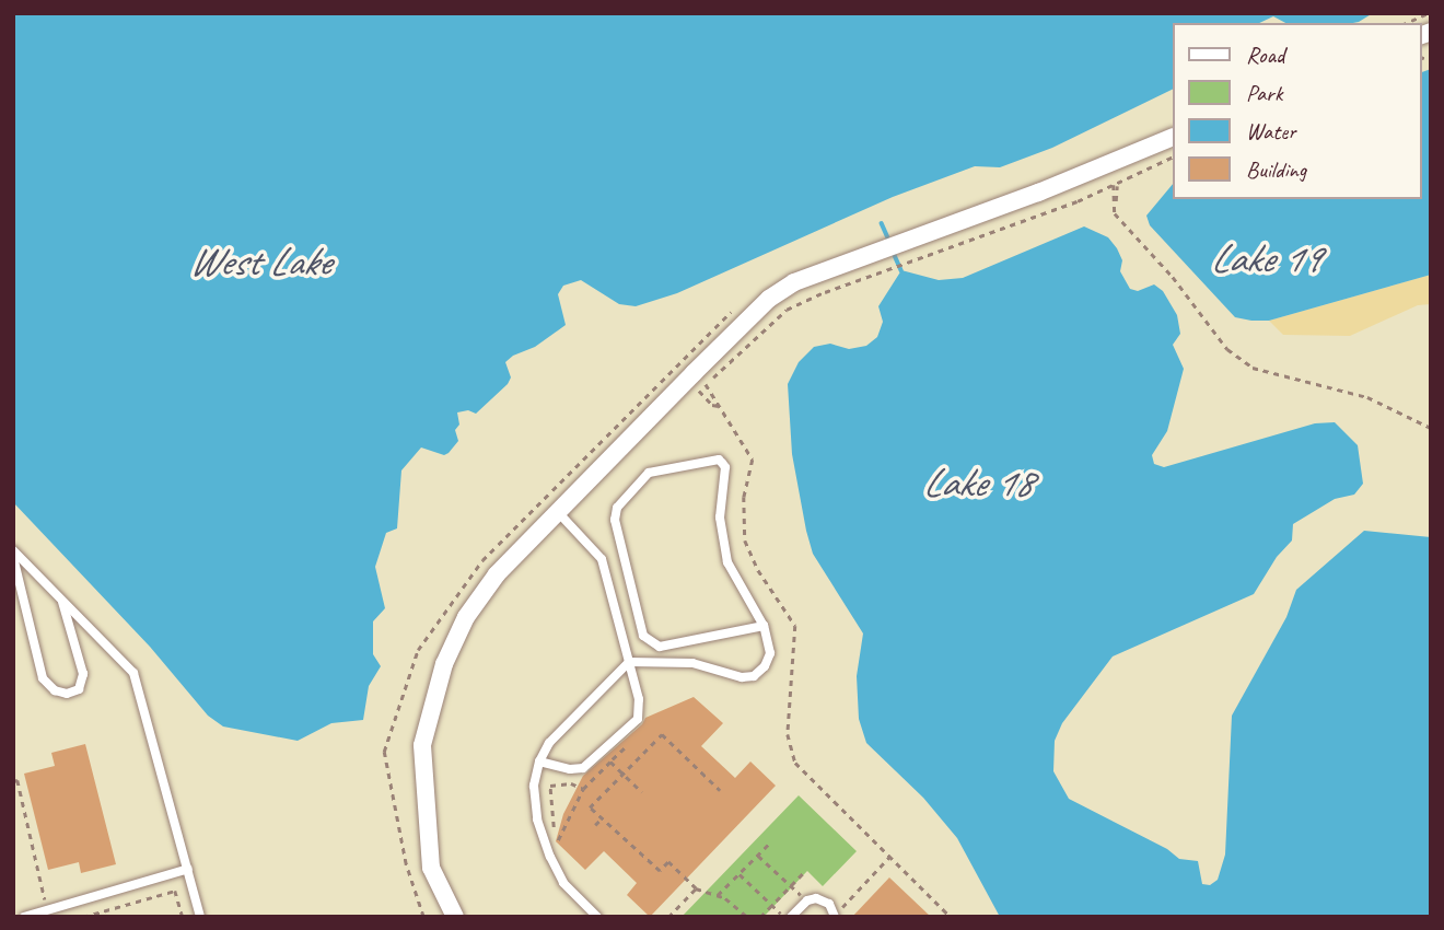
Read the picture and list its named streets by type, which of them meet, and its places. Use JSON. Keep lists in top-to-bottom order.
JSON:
{
  "water": ["Lake 19", "West Lake", "Lake 18"],
  "legend": [
    "Road",
    "Park",
    "Water",
    "Building"
  ]
}
